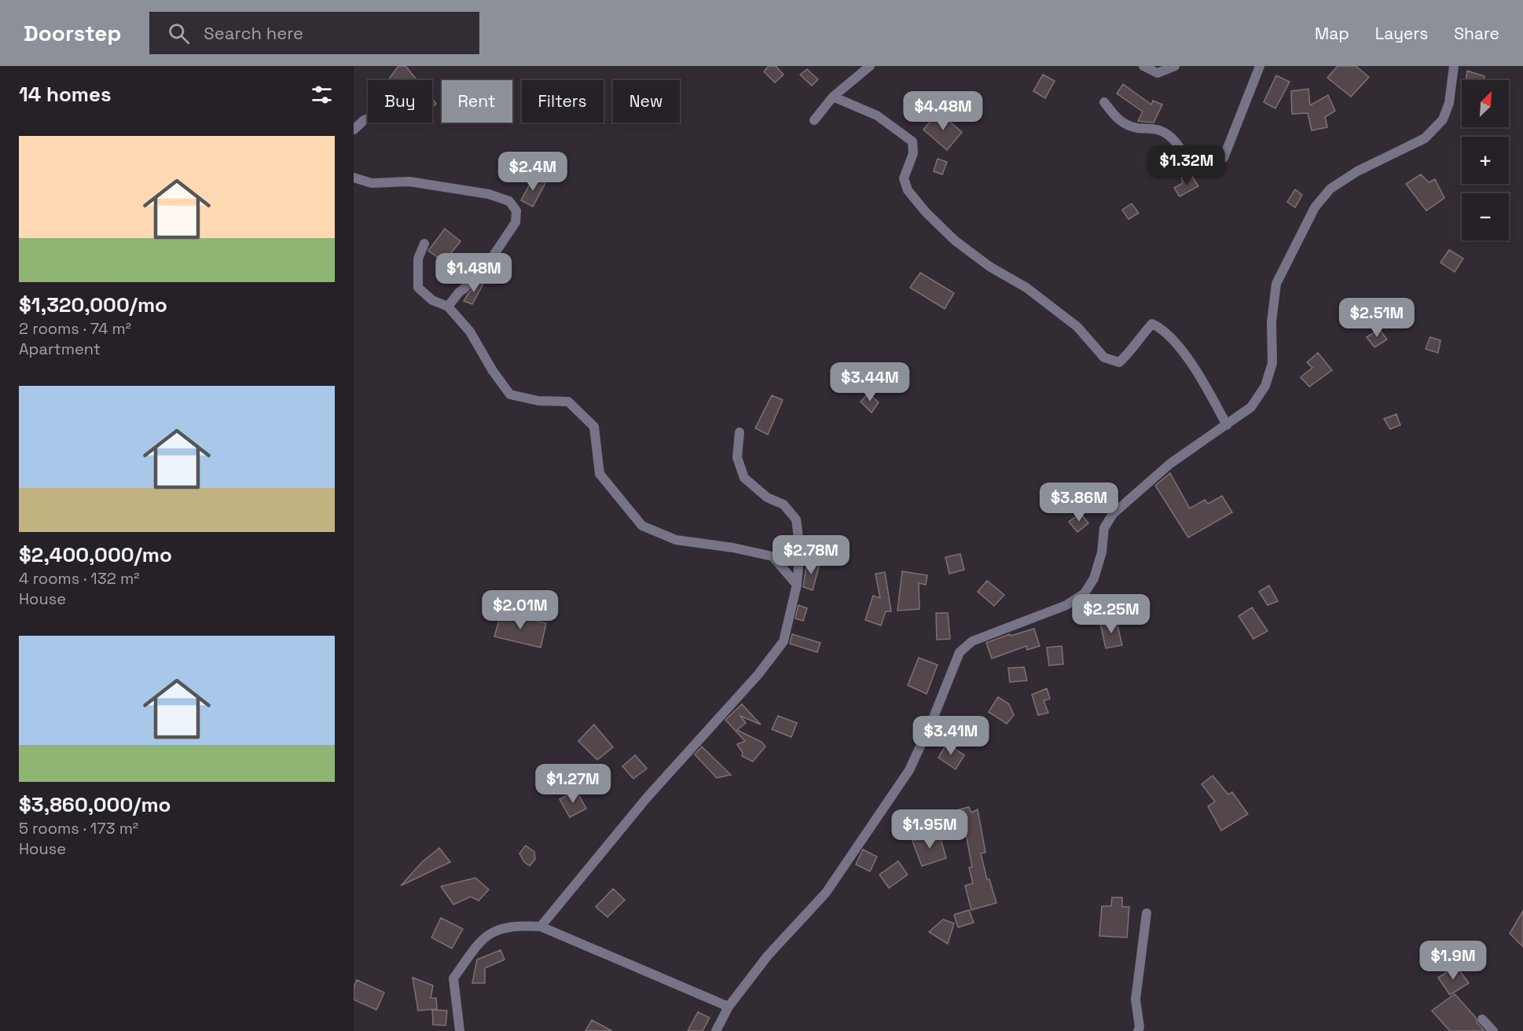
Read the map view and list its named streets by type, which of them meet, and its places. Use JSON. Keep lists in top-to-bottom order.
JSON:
{
  "north": "top right",
  "page": {
    "header": "Doorstep",
    "search": "Search here",
    "nav": ["Map", "Layers", "Share"],
    "heading": "14 homes",
    "map_buttons": ["+", "−"],
    "chip": [
      "Buy",
      "Rent",
      "Filters",
      "New"
    ],
    "price": [
      "$4.48M",
      "$1.32M",
      "$2.4M",
      "$1.48M",
      "$2.51M",
      "$3.44M",
      "$3.86M",
      "$2.78M",
      "$2.01M",
      "$2.25M",
      "$3.41M",
      "$1.27M",
      "$1.95M",
      "$1.9M"
    ],
    "list": [
      {
        "name": "$1,320,000/mo",
        "note": "2 rooms · 74 m² · Apartment"
      },
      {
        "name": "$2,400,000/mo",
        "note": "4 rooms · 132 m² · House"
      },
      {
        "name": "$3,860,000/mo",
        "note": "5 rooms · 173 m² · House"
      }
    ]
  }
}
